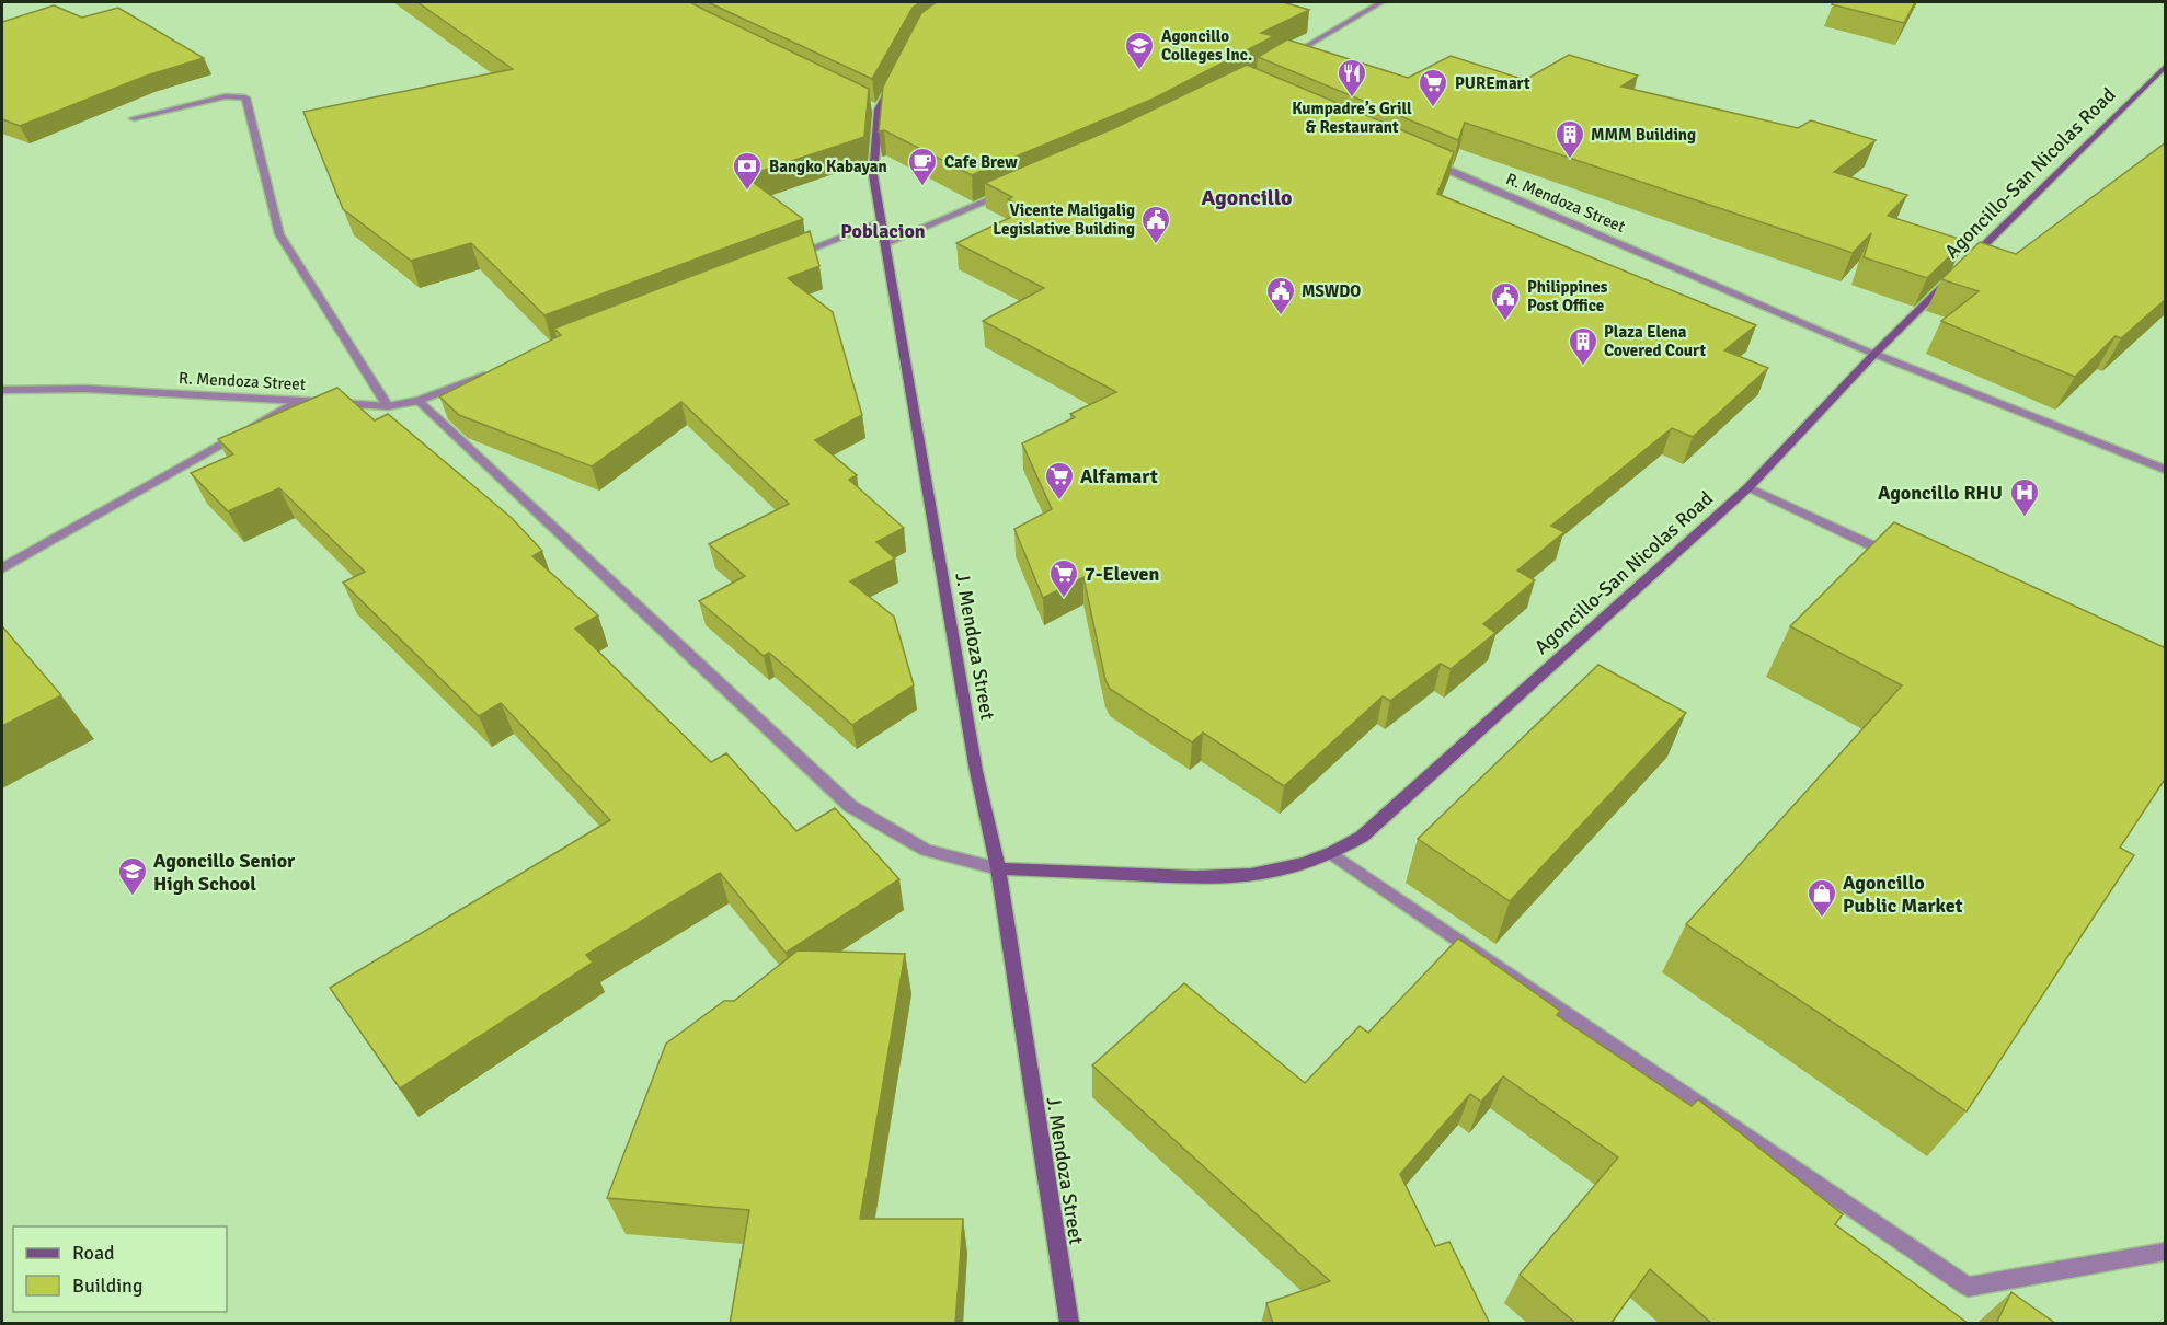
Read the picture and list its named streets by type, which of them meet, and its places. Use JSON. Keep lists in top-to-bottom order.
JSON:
{
  "streets": {
    "main road": ["Agoncillo-San Nicolas Road", "J. Mendoza Street"],
    "street": ["R. Mendoza Street"]
  },
  "crossings": [
    ["Agoncillo-San Nicolas Road", "R. Mendoza Street"],
    ["Agoncillo-San Nicolas Road", "J. Mendoza Street"]
  ],
  "districts": ["Agoncillo", "Poblacion"],
  "places": {
    "school or university": ["Agoncillo Colleges Inc.", "Agoncillo Senior High School"],
    "restaurant": ["Kumpadre’s Grill & Restaurant"],
    "supermarket": ["PUREmart", "Alfamart", "7-Eleven"],
    "building": ["MMM Building", "Plaza Elena Covered Court"],
    "cafe": ["Cafe Brew"],
    "bank": ["Bangko Kabayan"],
    "public building": ["Vicente Maligalig Legislative Building", "MSWDO", "Philippines Post Office"],
    "hospital": ["Agoncillo RHU"],
    "shop": ["Agoncillo Public Market"]
  },
  "legend": ["Road", "Building"]
}
